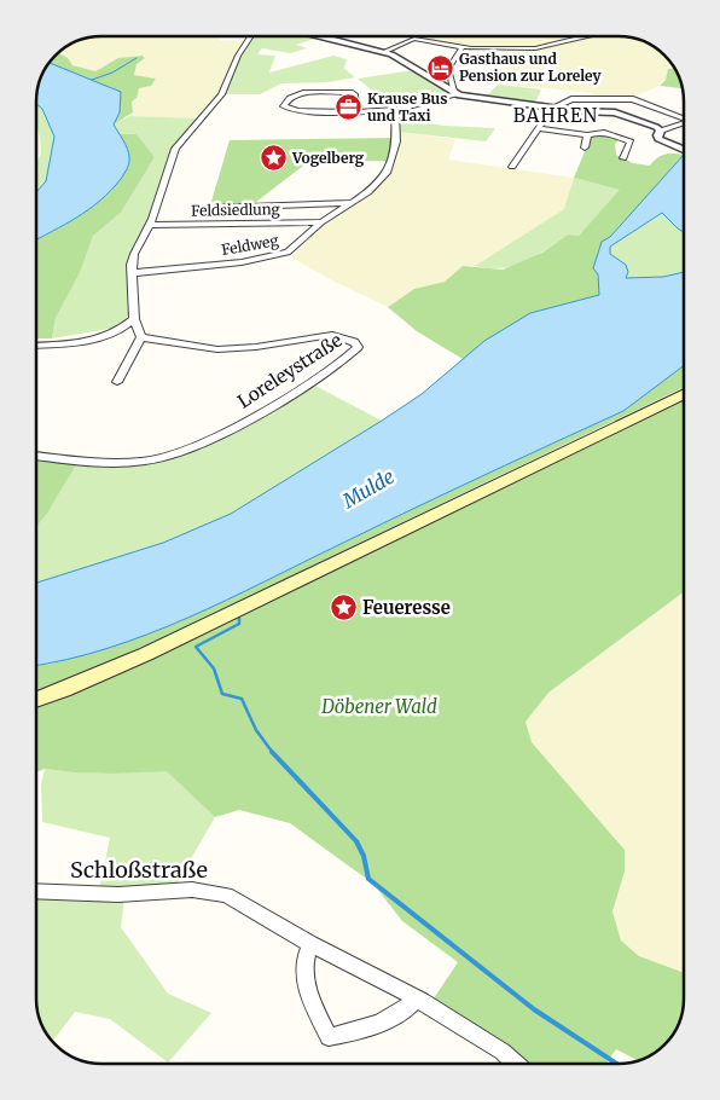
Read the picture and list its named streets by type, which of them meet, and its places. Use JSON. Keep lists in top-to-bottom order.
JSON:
{
  "streets": {
    "street": [
      "Feldsiedlung",
      "Feldweg",
      "Loreleystraße",
      "Schloßstraße"
    ]
  },
  "crossings": [
    ["Feldsiedlung", "Feldweg"]
  ],
  "districts": ["BAHREN"],
  "water": ["Mulde"],
  "parks": ["Döbener Wald"],
  "places": {
    "hotel": ["Gasthaus und Pension zur Loreley"],
    "office": ["Krause Bus und Taxi"],
    "place": ["Vogelberg", "Feueresse"]
  }
}
